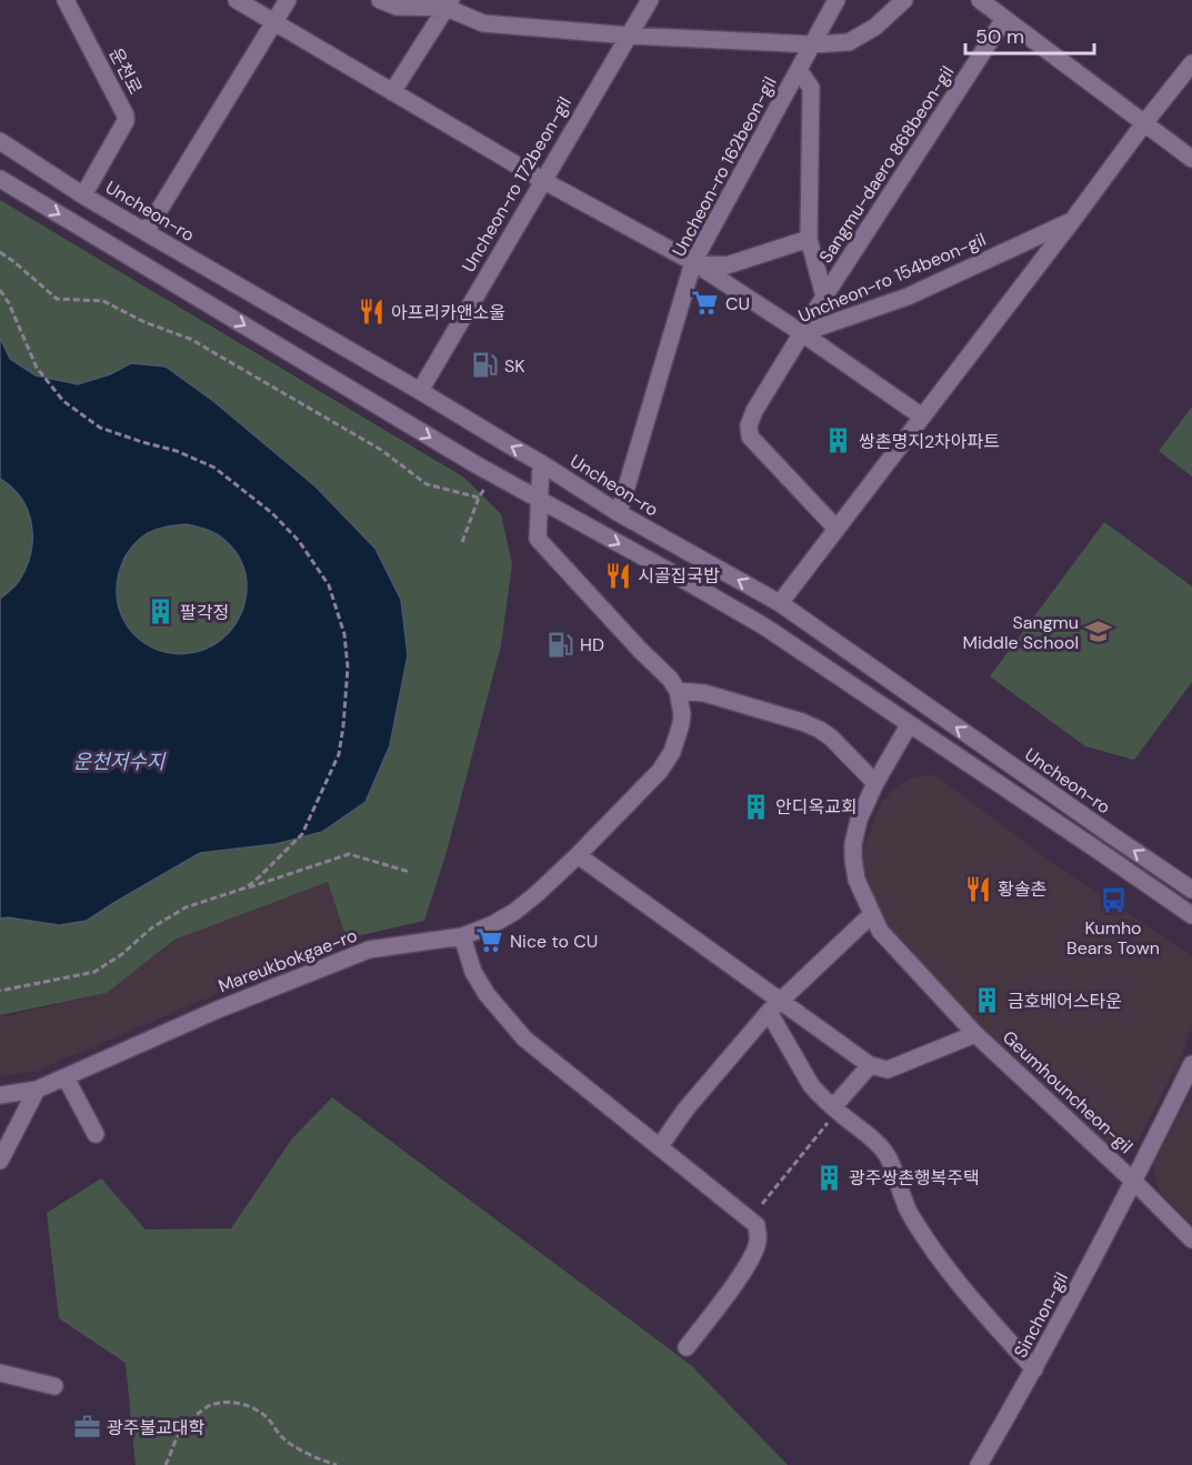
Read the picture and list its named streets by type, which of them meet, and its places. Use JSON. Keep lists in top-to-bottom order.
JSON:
{
  "streets": {
    "street": [
      "운천로",
      "Sangmu-daero 868beon-gil",
      "Uncheon-ro 162beon-gil",
      "Uncheon-ro 172beon-gil",
      "Uncheon-ro",
      "Uncheon-ro 154beon-gil",
      "Mareukbokgae-ro",
      "Geumhouncheon-gil",
      "Sinchon-gil"
    ]
  },
  "crossings": [
    ["운천로", "Uncheon-ro"],
    ["Sangmu-daero 868beon-gil", "Uncheon-ro 162beon-gil"],
    ["Sangmu-daero 868beon-gil", "Uncheon-ro 172beon-gil"],
    ["Sangmu-daero 868beon-gil", "Uncheon-ro 154beon-gil"],
    ["Uncheon-ro 162beon-gil", "Uncheon-ro"],
    ["Uncheon-ro 172beon-gil", "Uncheon-ro"],
    ["Uncheon-ro", "Uncheon-ro 154beon-gil"],
    ["Geumhouncheon-gil", "Sinchon-gil"]
  ],
  "water": ["운천저수지"],
  "places": {
    "supermarket": ["CU", "Nice to CU"],
    "restaurant": ["아프리카앤소울", "시골집국밥", "황솔촌"],
    "fuel station": ["SK", "HD"],
    "building": [
      "쌍촌명지2차아파트",
      "팔각정",
      "안디옥교회",
      "금호베어스타운",
      "광주쌍촌행복주택"
    ],
    "school or university": ["Sangmu Middle School"],
    "bus stop": ["Kumho Bears Town"],
    "office": ["광주불교대학"]
  },
  "scale_bar": "50 m"
}
